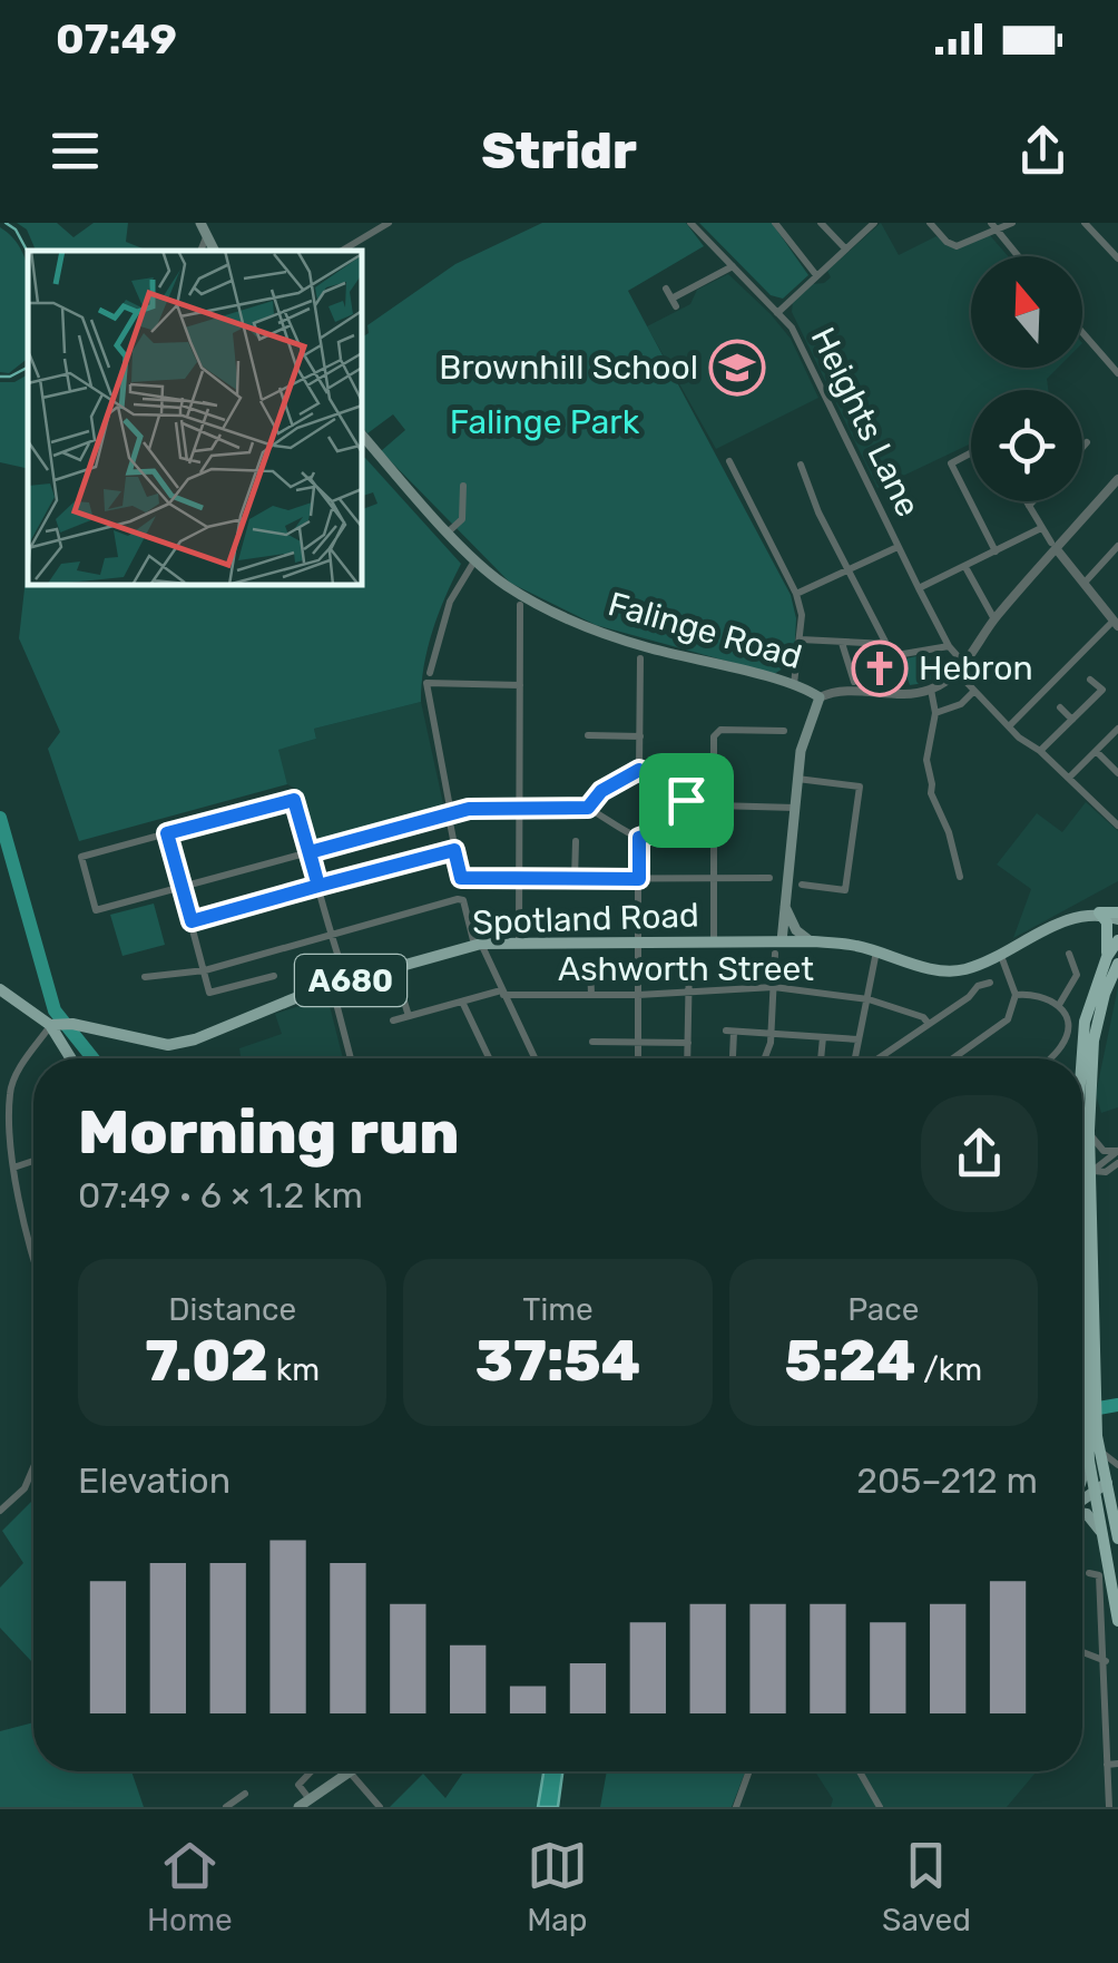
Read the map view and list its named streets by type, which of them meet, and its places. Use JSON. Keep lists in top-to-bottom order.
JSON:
{
  "streets": {
    "main road": ["Falinge Road", "Spotland Road", "A680"],
    "street": ["Heights Lane", "Ashworth Street"]
  },
  "crossings": [
    ["Heights Lane", "Falinge Road"]
  ],
  "parks": ["Falinge Park"],
  "places": {
    "school or university": ["Brownhill School"],
    "church": ["Hebron"]
  },
  "north": "top",
  "page": {
    "status": "07:49",
    "header": "Stridr",
    "heading": ["Morning run", "07:49 · 6 × 1.2 km"],
    "stats": [
      ["Distance", "7.02 km"],
      ["Time", "37:54"],
      ["Pace", "5:24 /km"]
    ],
    "chart": ["Elevation", "205–212 m"],
    "tabs": ["Home", "Map", "Saved"]
  }
}
